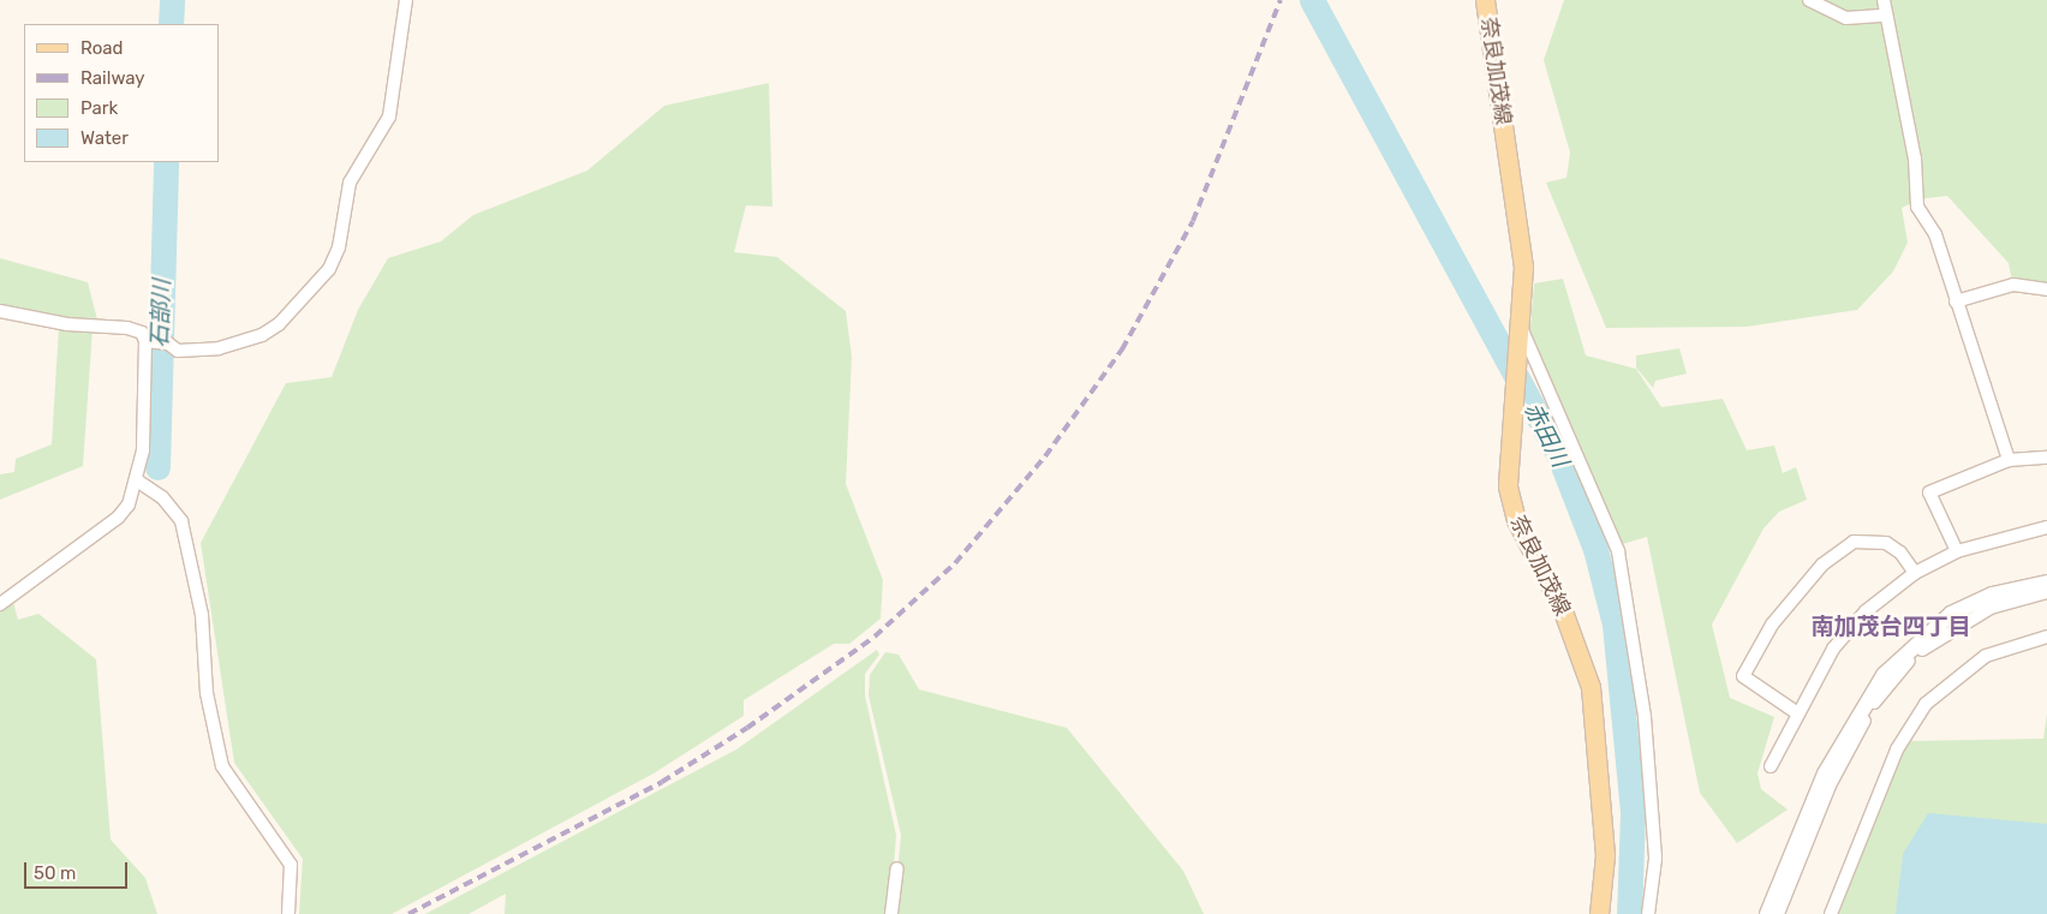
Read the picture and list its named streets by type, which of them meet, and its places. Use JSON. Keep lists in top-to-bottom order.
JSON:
{
  "streets": {
    "main road": ["奈良加茂線"]
  },
  "districts": ["南加茂台四丁目"],
  "water": ["石部川", "赤田川"],
  "legend": [
    "Road",
    "Railway",
    "Park",
    "Water"
  ],
  "scale_bar": "50 m"
}
